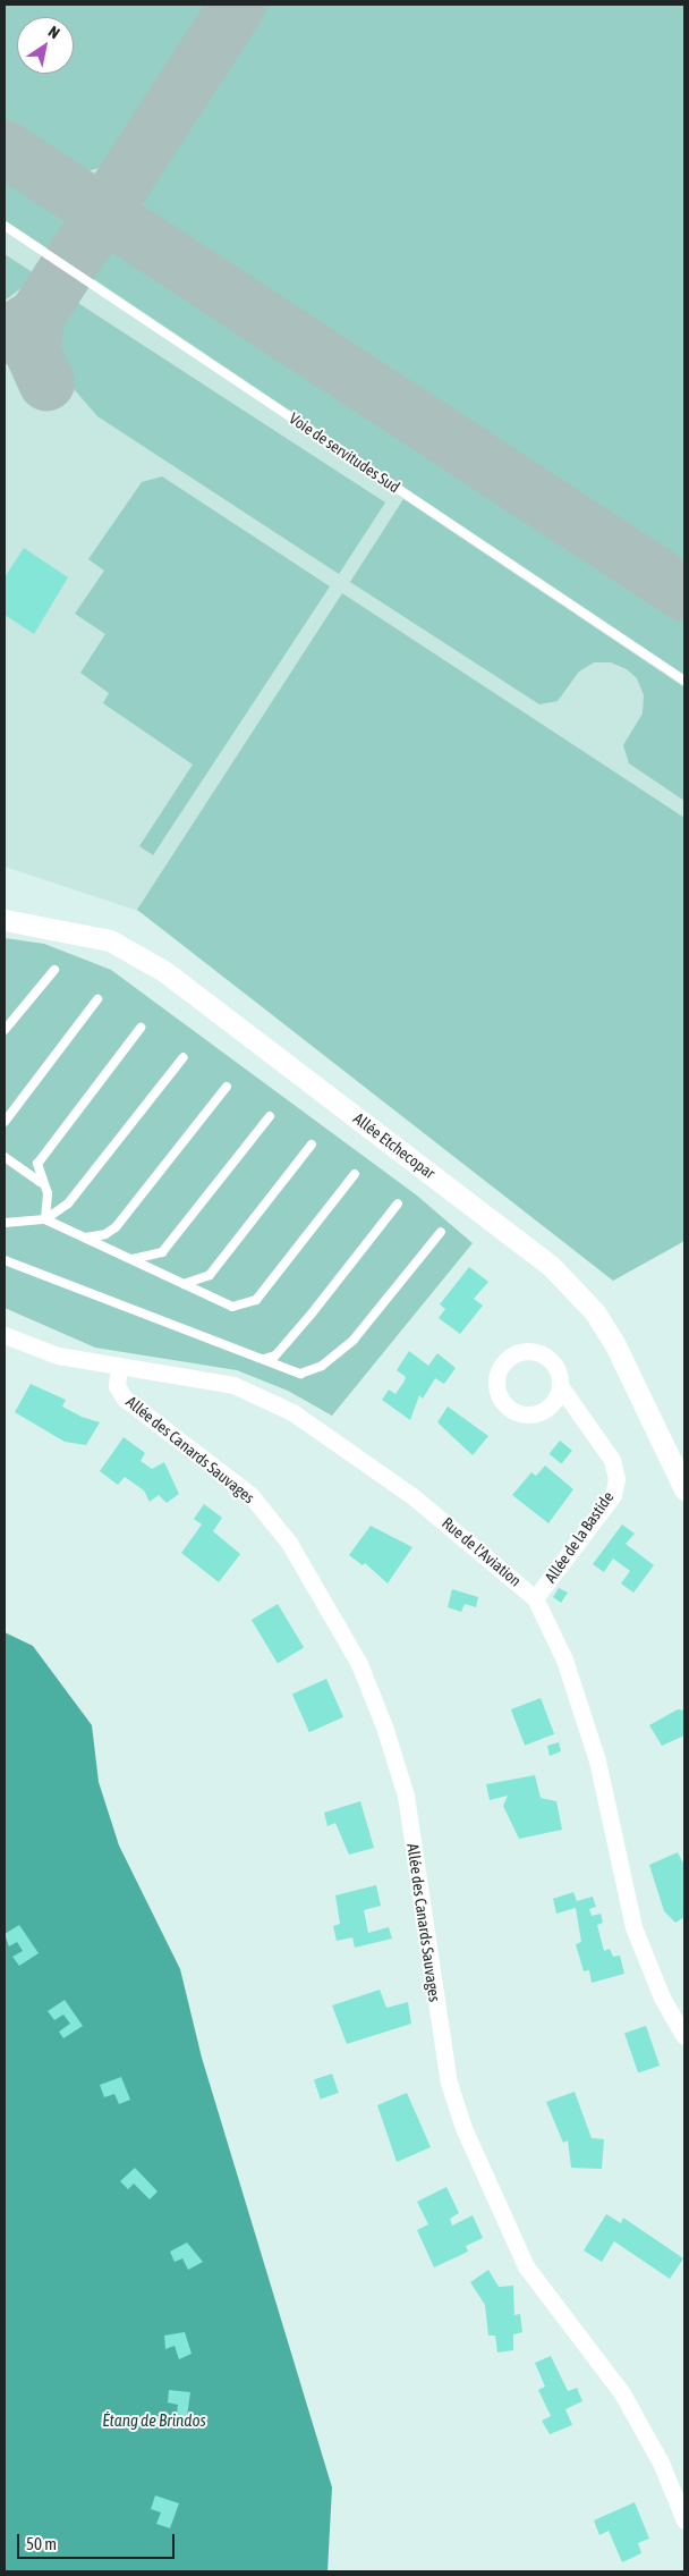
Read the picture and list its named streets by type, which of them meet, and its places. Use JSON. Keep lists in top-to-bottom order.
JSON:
{
  "streets": {
    "street": [
      "Allée Etchecopar",
      "Allée des Canards Sauvages",
      "Allée de la Bastide",
      "Rue de l'Aviation"
    ],
    "lane": ["Voie de servitudes Sud"]
  },
  "crossings": [
    ["Allée des Canards Sauvages", "Rue de l'Aviation"],
    ["Allée de la Bastide", "Rue de l'Aviation"]
  ],
  "water": ["Étang de Brindos"],
  "scale_bar": "50 m",
  "north": "top right"
}
